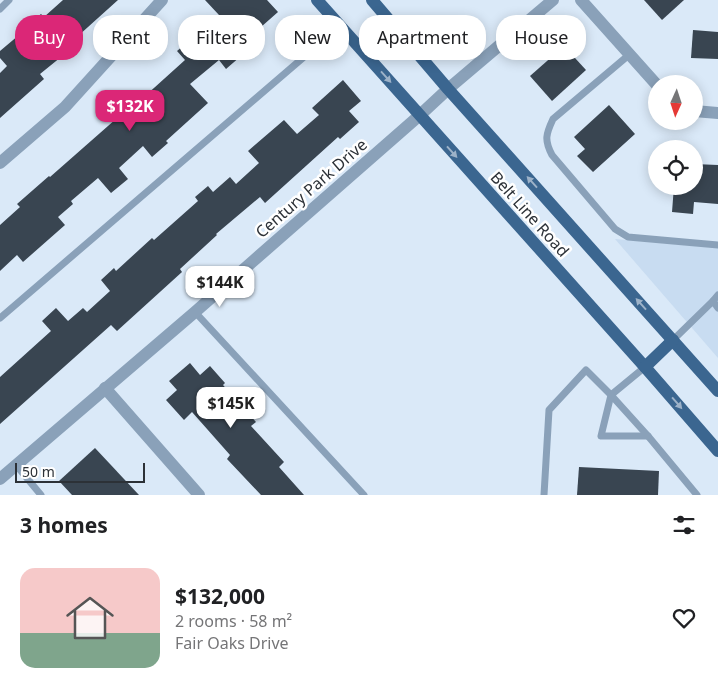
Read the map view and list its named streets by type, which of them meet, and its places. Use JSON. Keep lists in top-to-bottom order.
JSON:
{
  "streets": {
    "main road": ["Belt Line Road"],
    "street": ["Century Park Drive"]
  },
  "crossings": [
    ["Century Park Drive", "Belt Line Road"]
  ],
  "scale_bar": "50 m",
  "north": "bottom",
  "page": {
    "chip": [
      "Buy",
      "Rent",
      "Filters",
      "New",
      "Apartment",
      "House"
    ],
    "price": ["$132K", "$144K", "$145K"],
    "scale": "50 m",
    "heading": "3 homes",
    "list": [
      {
        "name": "$132,000",
        "note": "2 rooms · 58 m² · Fair Oaks Drive"
      }
    ]
  }
}
